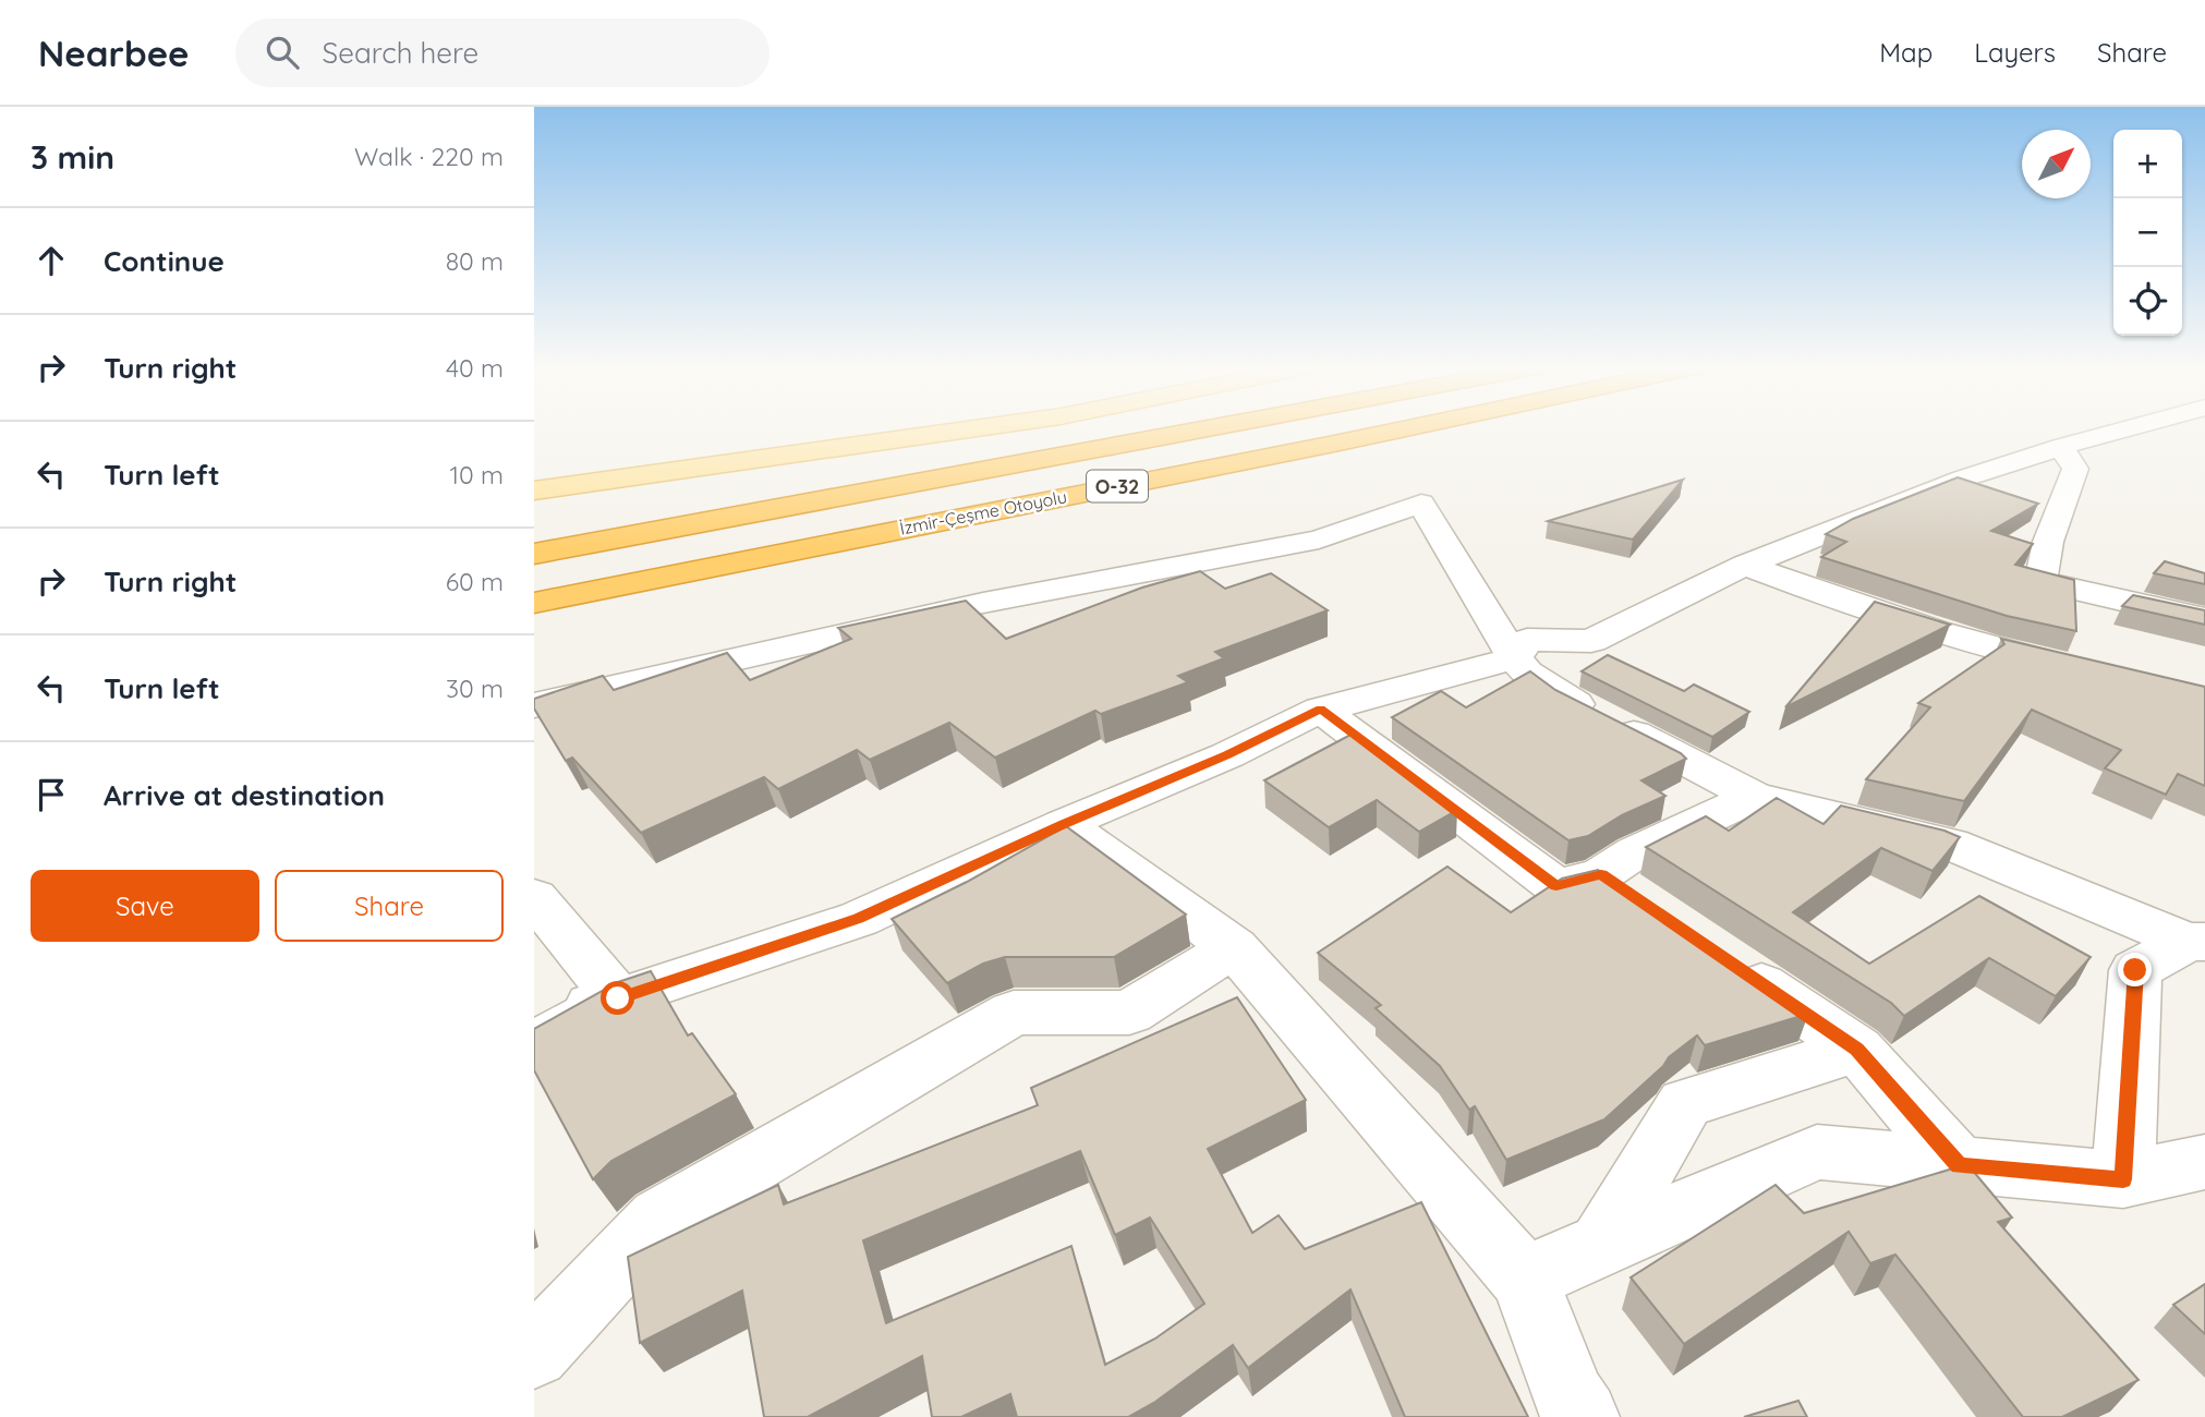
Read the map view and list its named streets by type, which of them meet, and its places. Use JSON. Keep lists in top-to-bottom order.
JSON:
{
  "streets": {
    "highway": ["O-32", "İzmir-Çeşme Otoyolu"]
  },
  "north": "top right",
  "page": {
    "header": "Nearbee",
    "search": "Search here",
    "nav": ["Map", "Layers", "Share"],
    "heading": ["3 min", "Walk · 220 m"],
    "map_buttons": ["+", "−"],
    "list": [
      ["Continue", "80 m"],
      ["Turn right", "40 m"],
      ["Turn left", "10 m"],
      ["Turn right", "60 m"],
      ["Turn left", "30 m"],
      "Arrive at destination"
    ],
    "buttons": ["Save", "Share"]
  }
}
